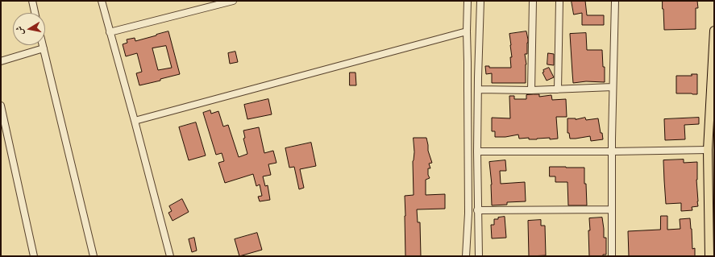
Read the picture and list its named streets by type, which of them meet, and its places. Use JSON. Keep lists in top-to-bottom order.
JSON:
{
  "north": "left"
}
